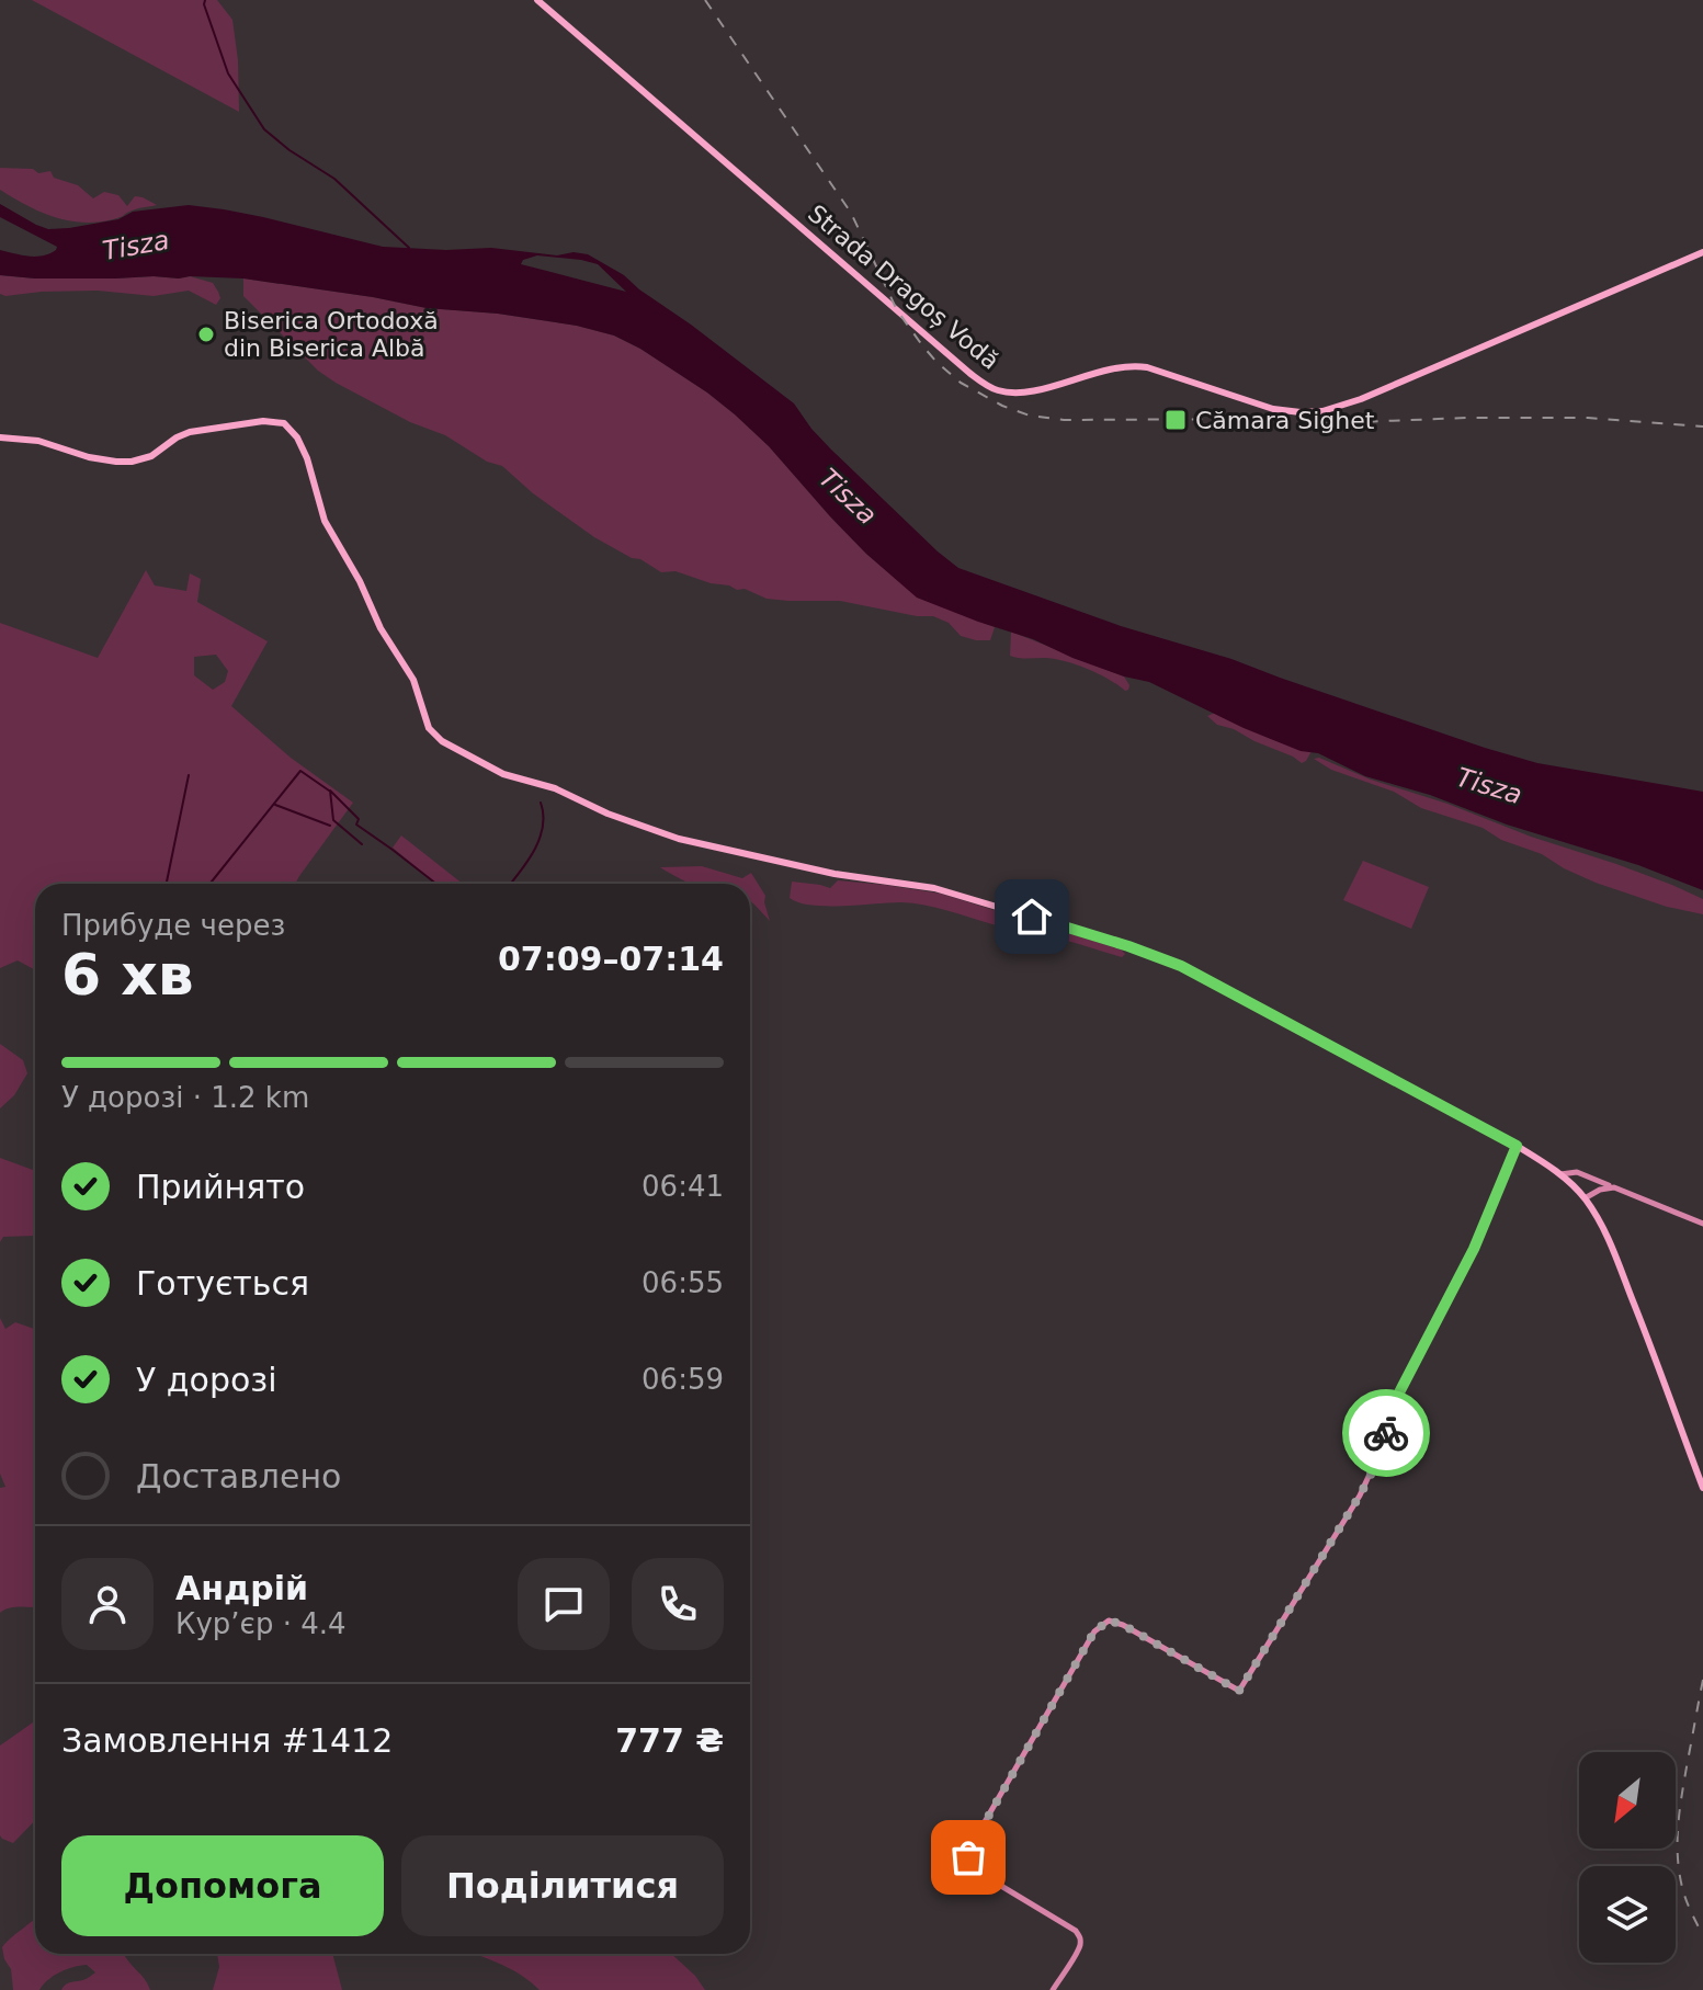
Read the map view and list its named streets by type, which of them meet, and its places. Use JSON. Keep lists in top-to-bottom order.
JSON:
{
  "streets": {
    "main road": ["Strada Dragoș Vodă"]
  },
  "water": ["Tisza"],
  "places": {
    "other": ["Biserica Ortodoxă din Biserica Albă"],
    "transit": ["Cămara Sighet"]
  },
  "north": "bottom left",
  "page": {
    "heading": ["6 хв", "Прибуде через", "07:09–07:14"],
    "panel": [
      "Андрій",
      "Кур’єр · 4.4",
      "Замовлення #1412",
      "777 ₴"
    ],
    "bar": "У дорозі · 1.2 km",
    "list": [
      ["Прийнято", "06:41"],
      ["Готується", "06:55"],
      ["У дорозі", "06:59"],
      "Доставлено"
    ],
    "buttons": ["Допомога", "Поділитися"]
  }
}
